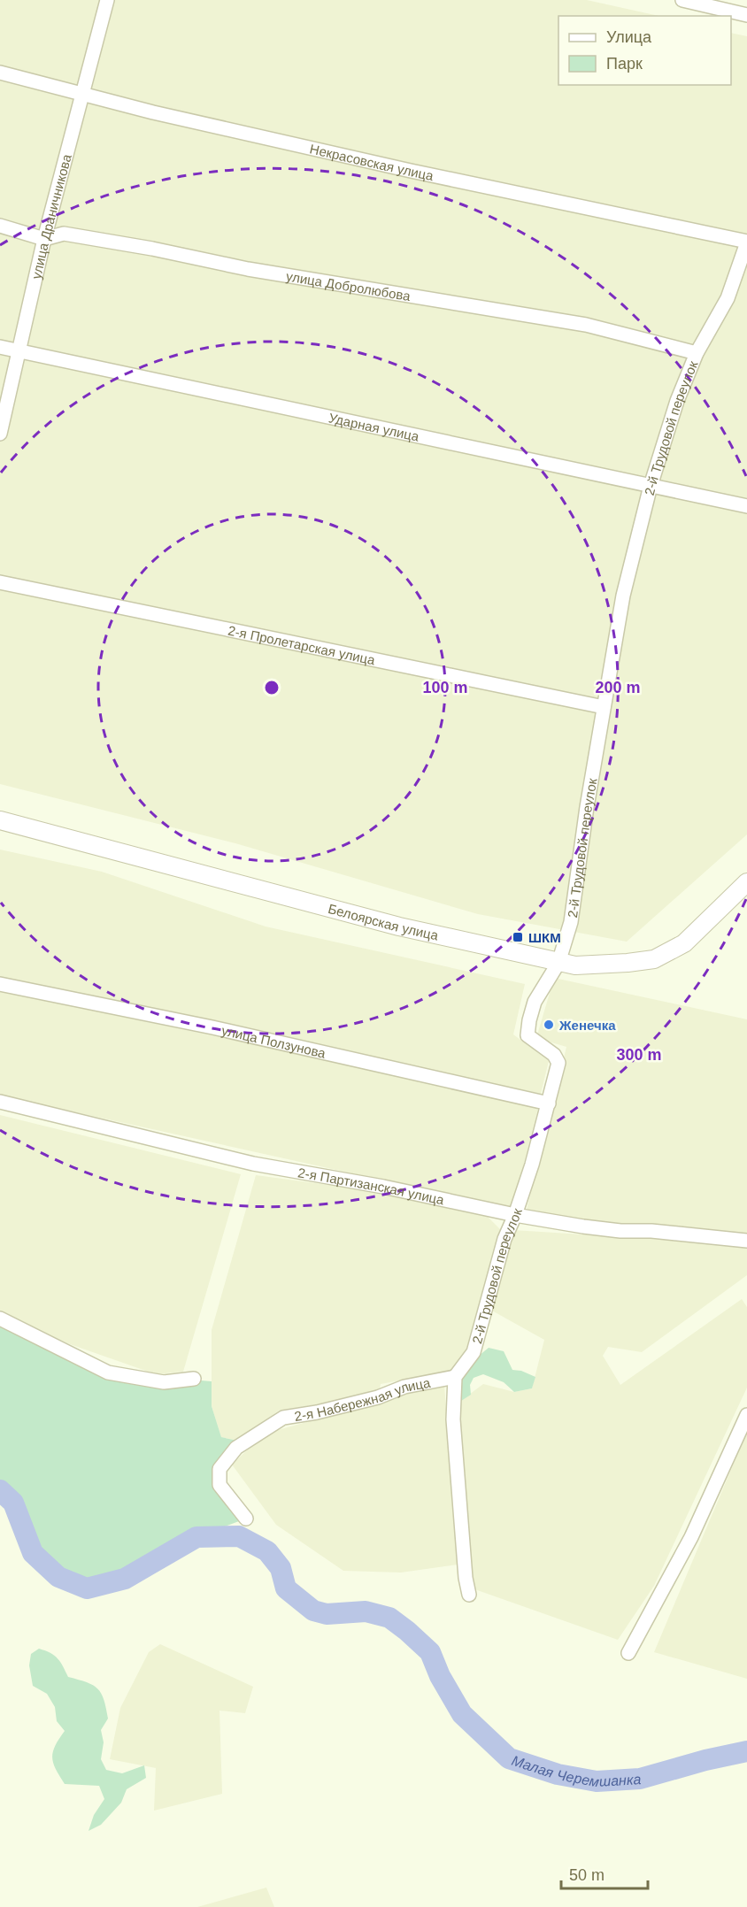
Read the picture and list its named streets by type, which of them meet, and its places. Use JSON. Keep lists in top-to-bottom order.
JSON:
{
  "streets": {
    "street": [
      "Некрасовская улица",
      "улица Драничникова",
      "улица Добролюбова",
      "Ударная улица",
      "2-й Трудовой переулок",
      "2-я Пролетарская улица",
      "Белоярская улица",
      "улица Ползунова",
      "2-я Партизанская улица",
      "2-я Набережная улица"
    ]
  },
  "crossings": [
    ["Некрасовская улица", "улица Драничникова"],
    ["Некрасовская улица", "2-й Трудовой переулок"],
    ["улица Драничникова", "улица Добролюбова"],
    ["улица Драничникова", "Ударная улица"],
    ["улица Добролюбова", "2-й Трудовой переулок"],
    ["Ударная улица", "2-й Трудовой переулок"],
    ["2-й Трудовой переулок", "2-я Пролетарская улица"],
    ["2-й Трудовой переулок", "Белоярская улица"],
    ["2-й Трудовой переулок", "улица Ползунова"],
    ["2-й Трудовой переулок", "2-я Партизанская улица"],
    ["2-й Трудовой переулок", "2-я Набережная улица"]
  ],
  "water": ["Малая Черемшанка"],
  "places": {
    "transit": ["ШКМ"],
    "other": ["Женечка"]
  },
  "legend": ["Улица", "Парк"],
  "scale_bar": "50 m",
  "rings": ["100 m", "200 m", "300 m"]
}
